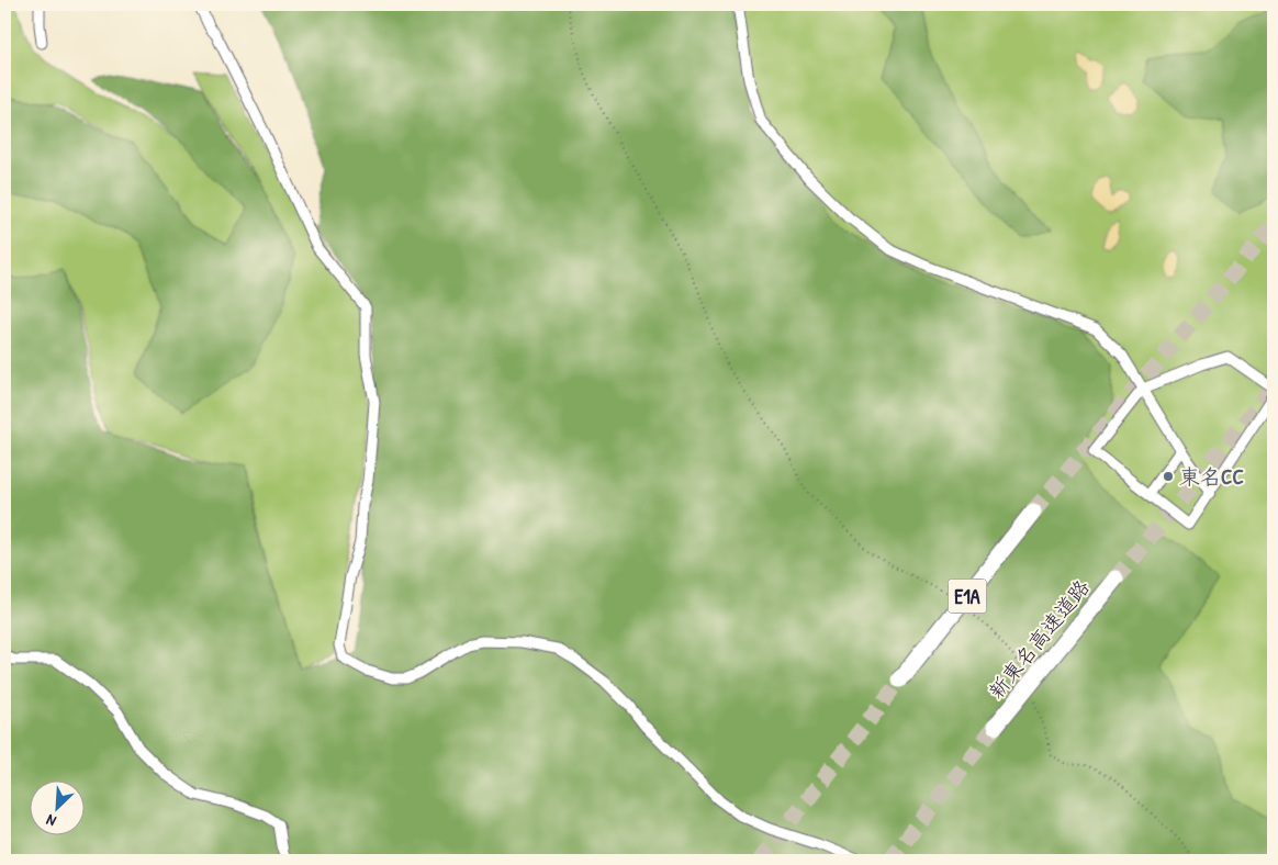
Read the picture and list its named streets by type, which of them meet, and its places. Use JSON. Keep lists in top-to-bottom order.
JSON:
{
  "streets": {
    "highway": ["E1A", "新東名高速道路"]
  },
  "places": ["東名CC"],
  "north": "bottom left"
}
